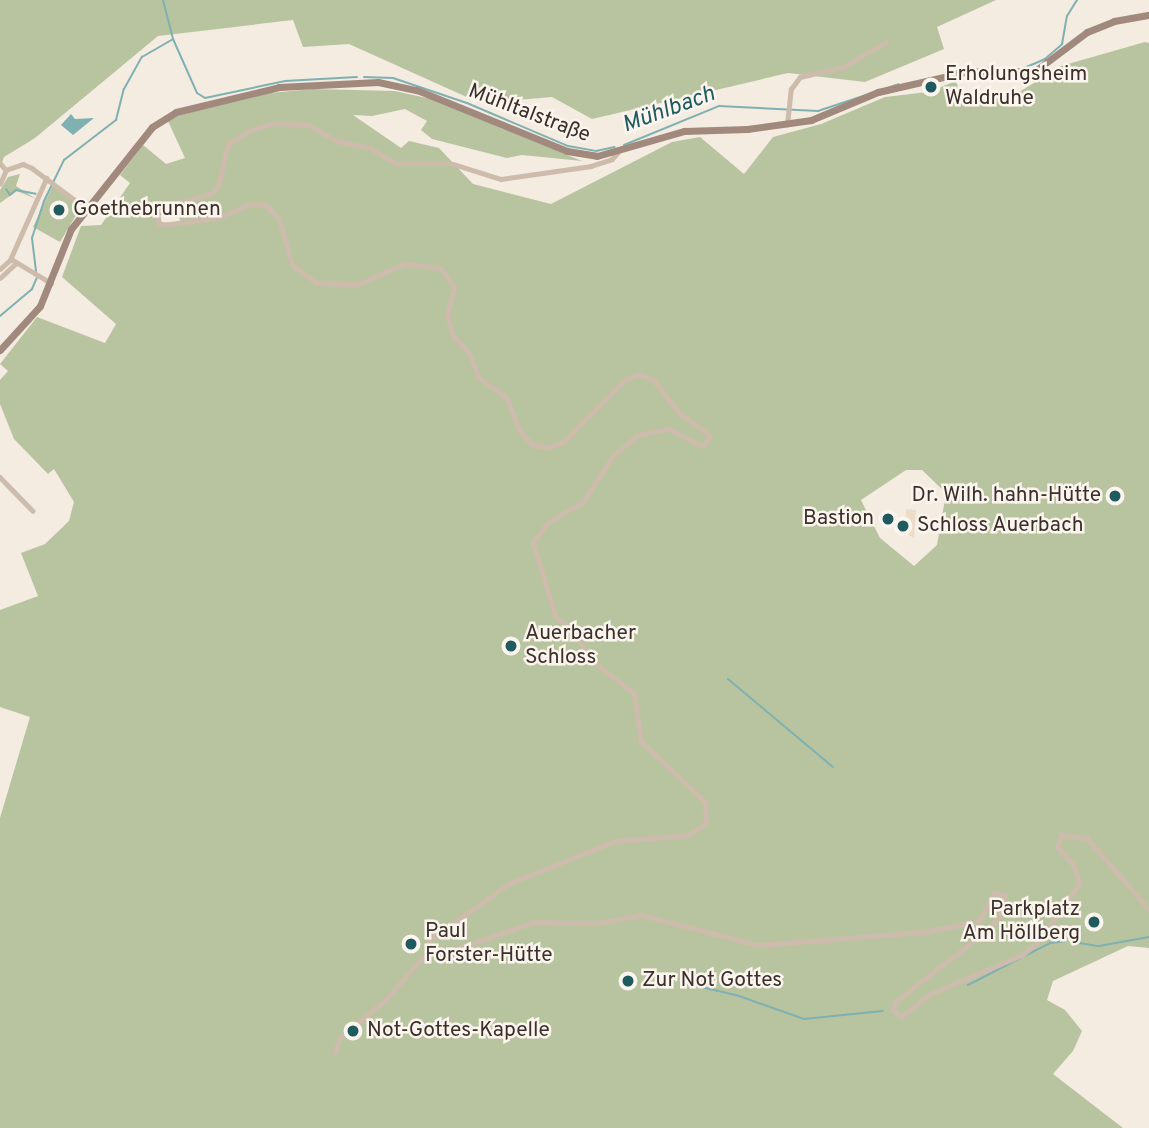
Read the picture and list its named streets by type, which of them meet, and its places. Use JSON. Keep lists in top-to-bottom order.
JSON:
{
  "streets": {
    "main road": ["Mühltalstraße"]
  },
  "water": ["Mühlbach"],
  "places": [
    "Erholungsheim Waldruhe",
    "Goethebrunnen",
    "Dr. Wilh. hahn-Hütte",
    "Bastion",
    "Schloss Auerbach",
    "Auerbacher Schloss",
    "Parkplatz Am Höllberg",
    "Paul Forster-Hütte",
    "Zur Not Gottes",
    "Not-Gottes-Kapelle"
  ]
}
